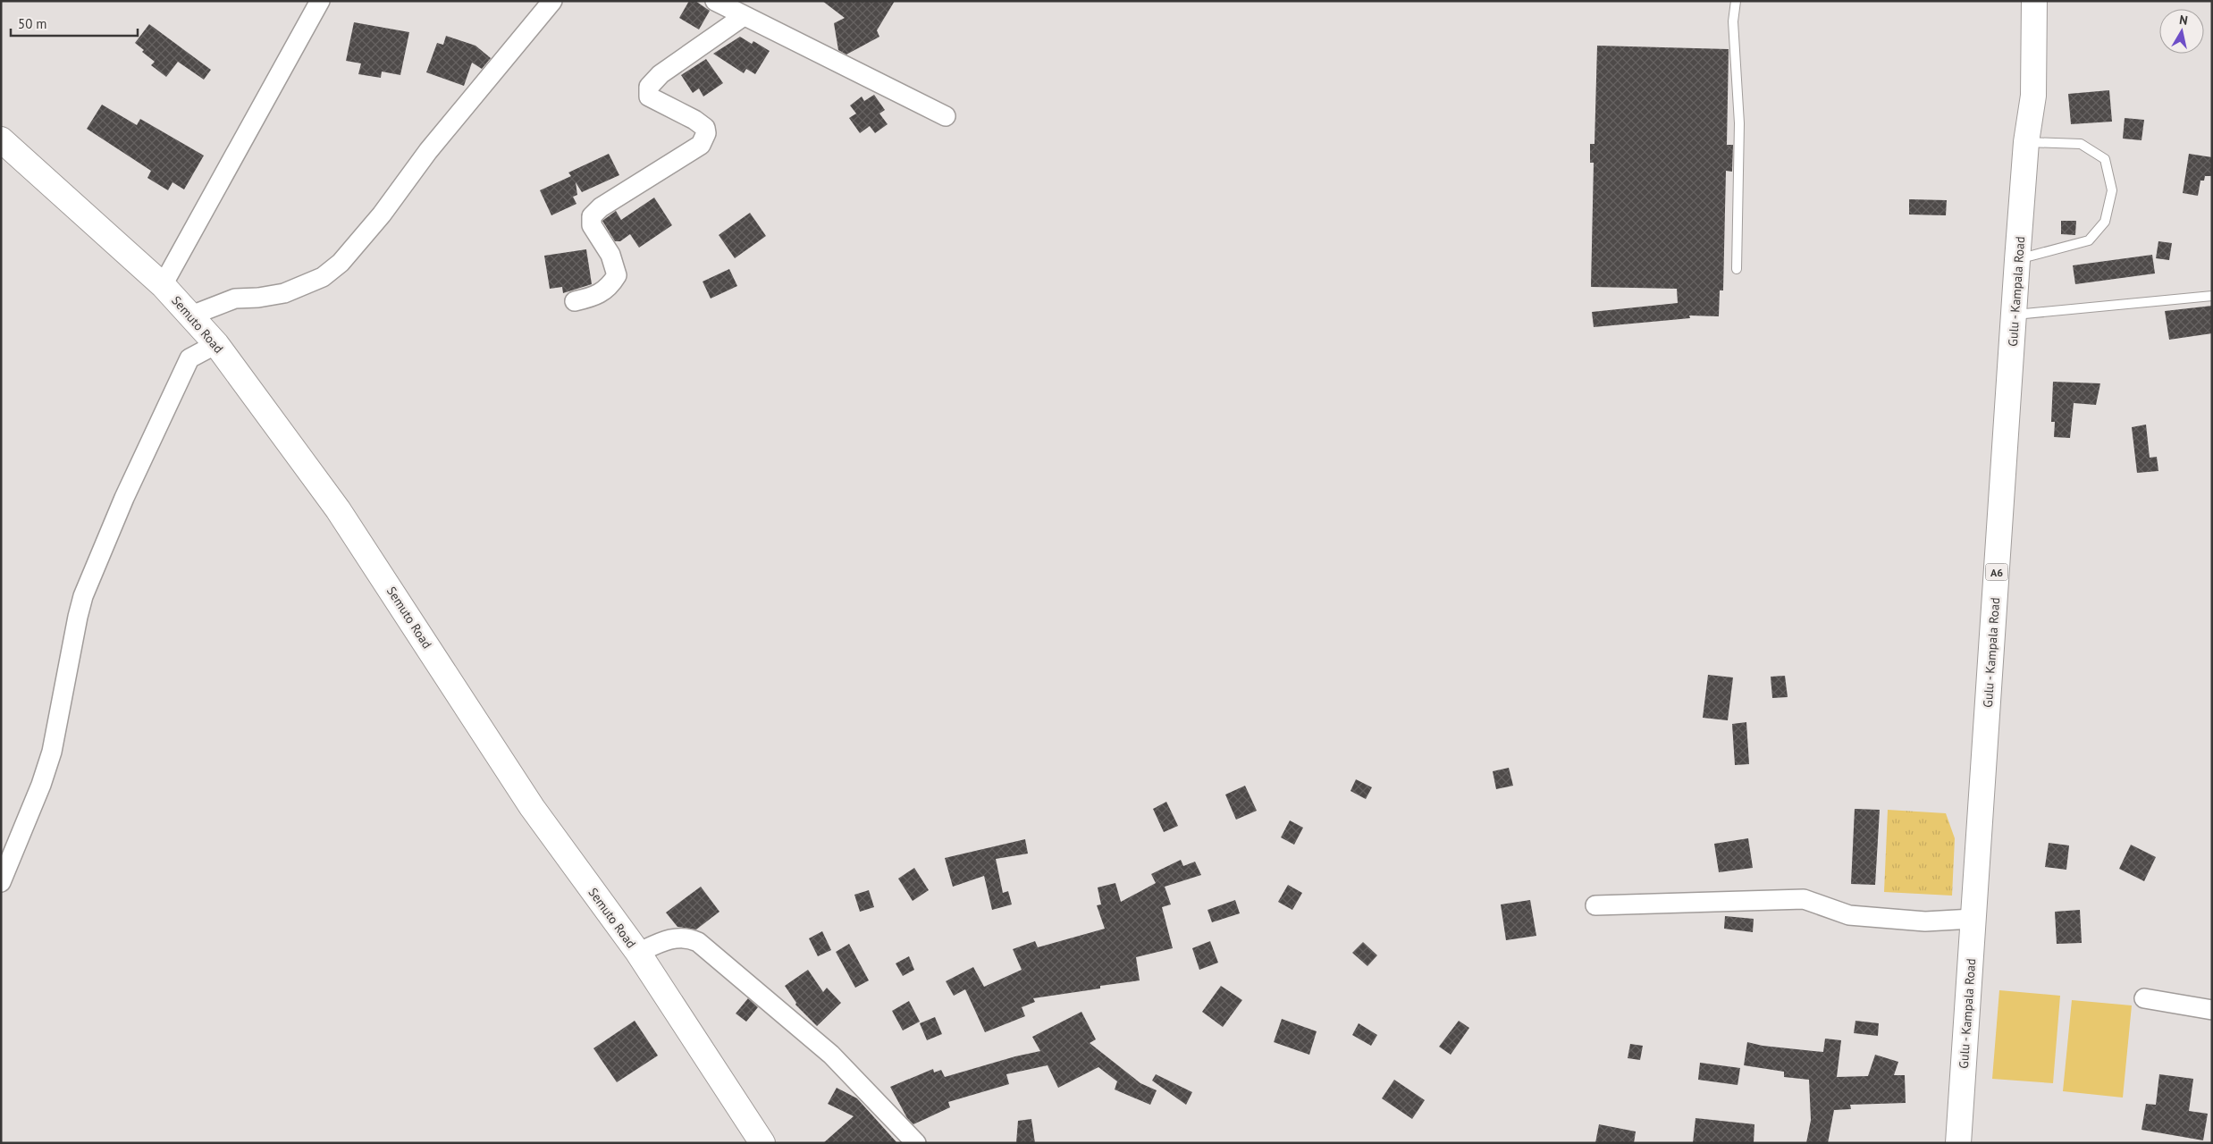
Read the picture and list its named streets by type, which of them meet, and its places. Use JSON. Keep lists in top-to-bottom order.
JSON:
{
  "streets": {
    "main road": ["Gulu - Kampala Road", "Semuto Road", "A6"]
  },
  "scale_bar": "50 m",
  "north": "top"
}
